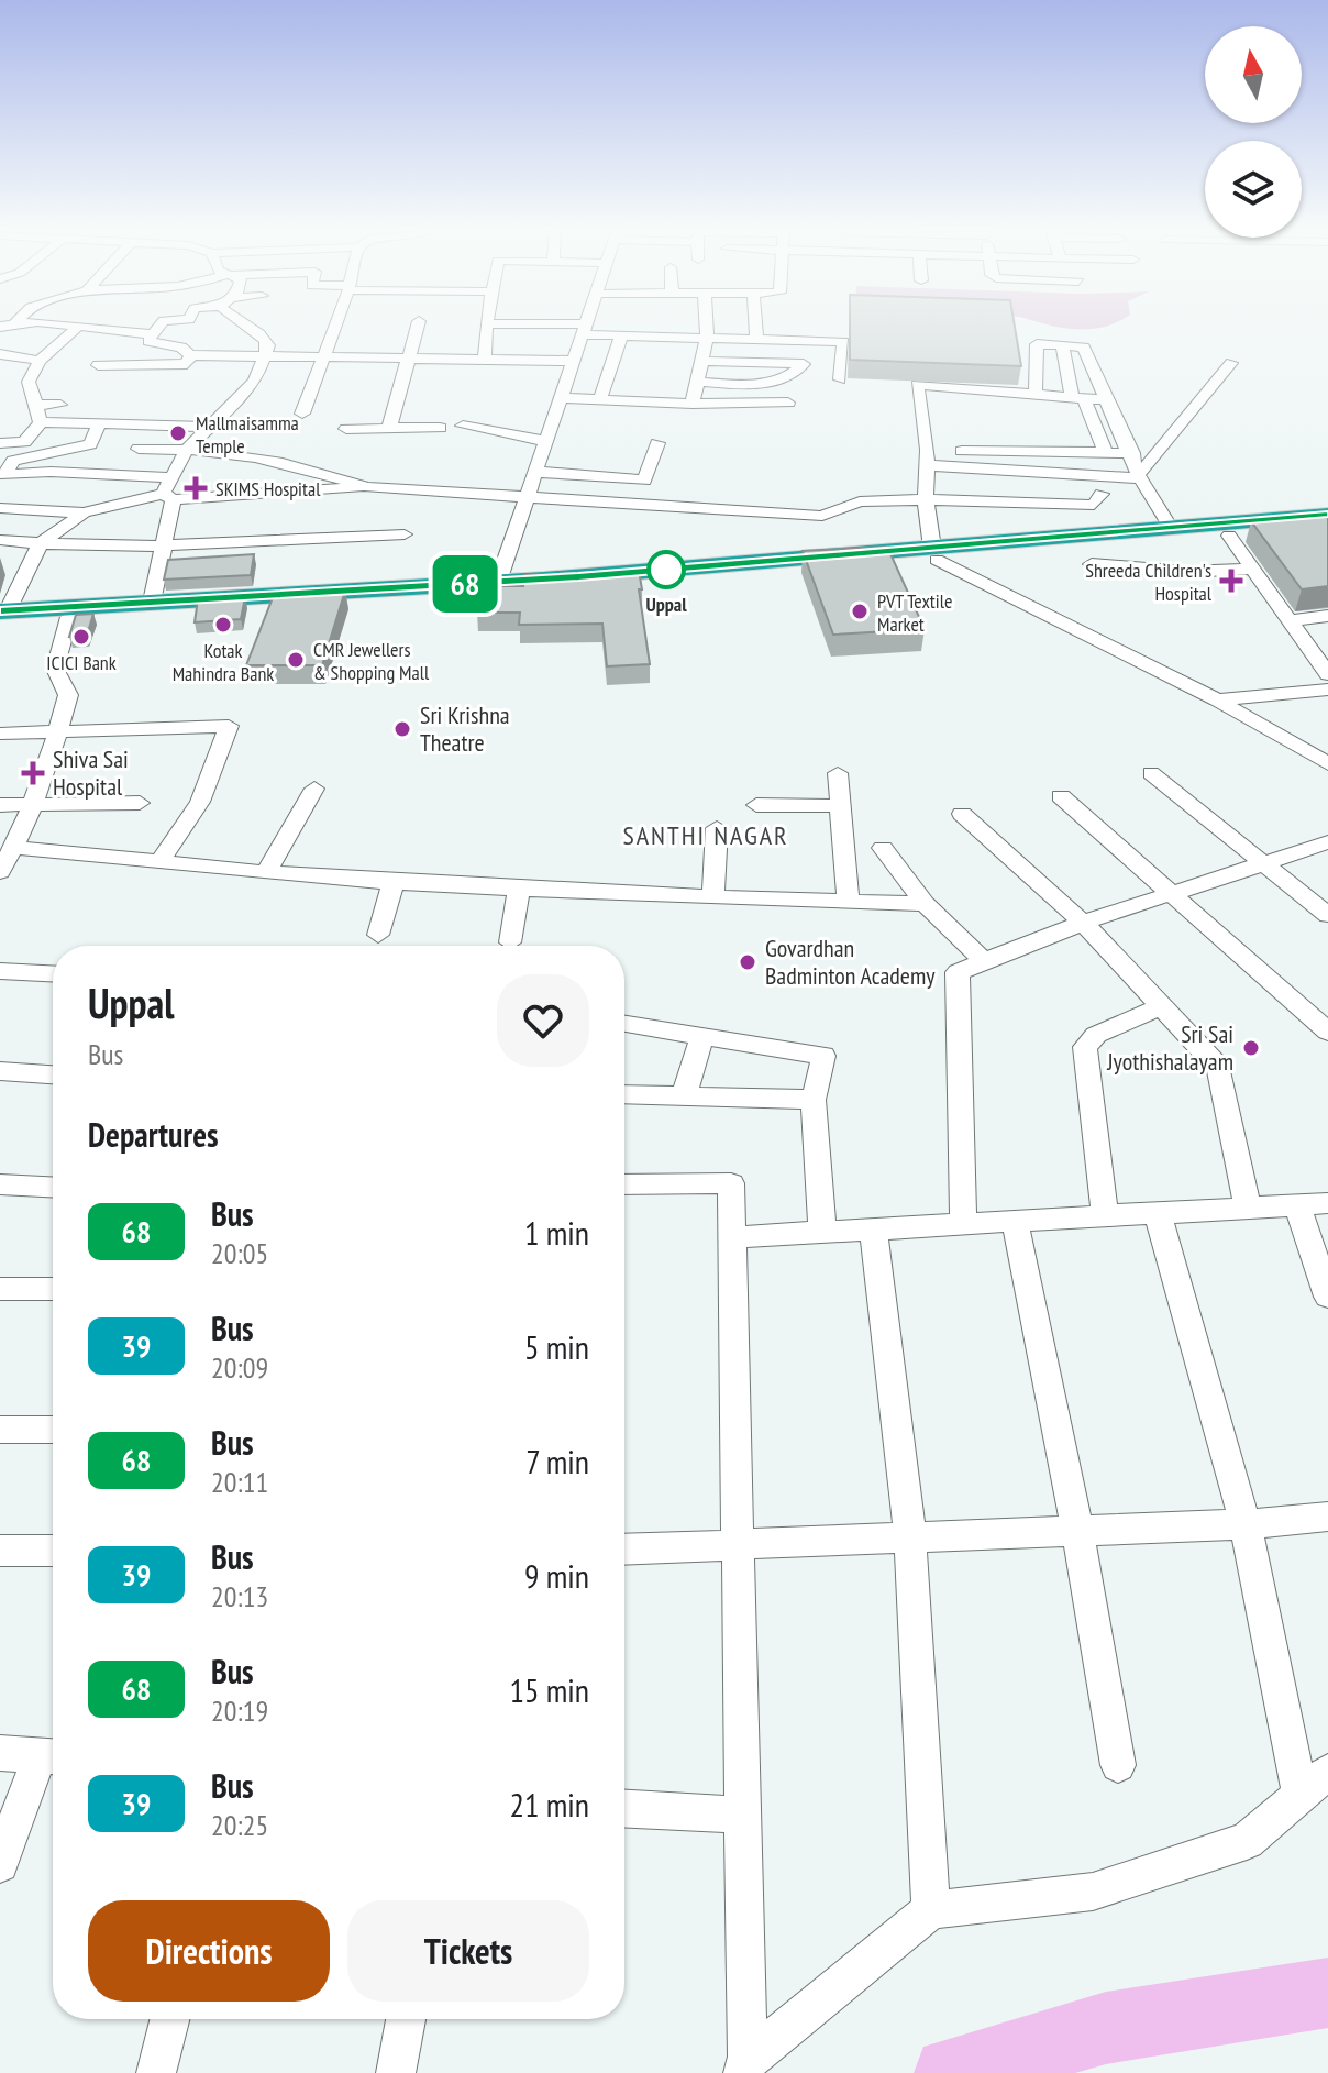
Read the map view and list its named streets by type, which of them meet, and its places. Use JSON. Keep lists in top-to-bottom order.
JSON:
{
  "districts": ["SANTHI NAGAR"],
  "places": {
    "other": [
      "Mallmaisamma Temple",
      "Uppal",
      "PVT Textile Market",
      "Kotak Mahindra Bank",
      "ICICI Bank",
      "CMR Jewellers & Shopping Mall",
      "Sri Krishna Theatre",
      "Govardhan Badminton Academy",
      "Sri Sai Jyothishalayam"
    ],
    "health": ["SKIMS Hospital", "Shreeda Children's Hospital", "Shiva Sai Hospital"]
  },
  "lines": ["bus line 68"],
  "north": "top",
  "page": {
    "on_map": "68",
    "heading": [
      ["Uppal", "Bus"],
      "Departures"
    ],
    "list": [
      {
        "mark": "68",
        "name": "Bus",
        "note": "20:05",
        "value": "1 min"
      },
      {
        "mark": "39",
        "name": "Bus",
        "note": "20:09",
        "value": "5 min"
      },
      {
        "mark": "68",
        "name": "Bus",
        "note": "20:11",
        "value": "7 min"
      },
      {
        "mark": "39",
        "name": "Bus",
        "note": "20:13",
        "value": "9 min"
      },
      {
        "mark": "68",
        "name": "Bus",
        "note": "20:19",
        "value": "15 min"
      },
      {
        "mark": "39",
        "name": "Bus",
        "note": "20:25",
        "value": "21 min"
      }
    ],
    "buttons": ["Directions", "Tickets"]
  }
}
